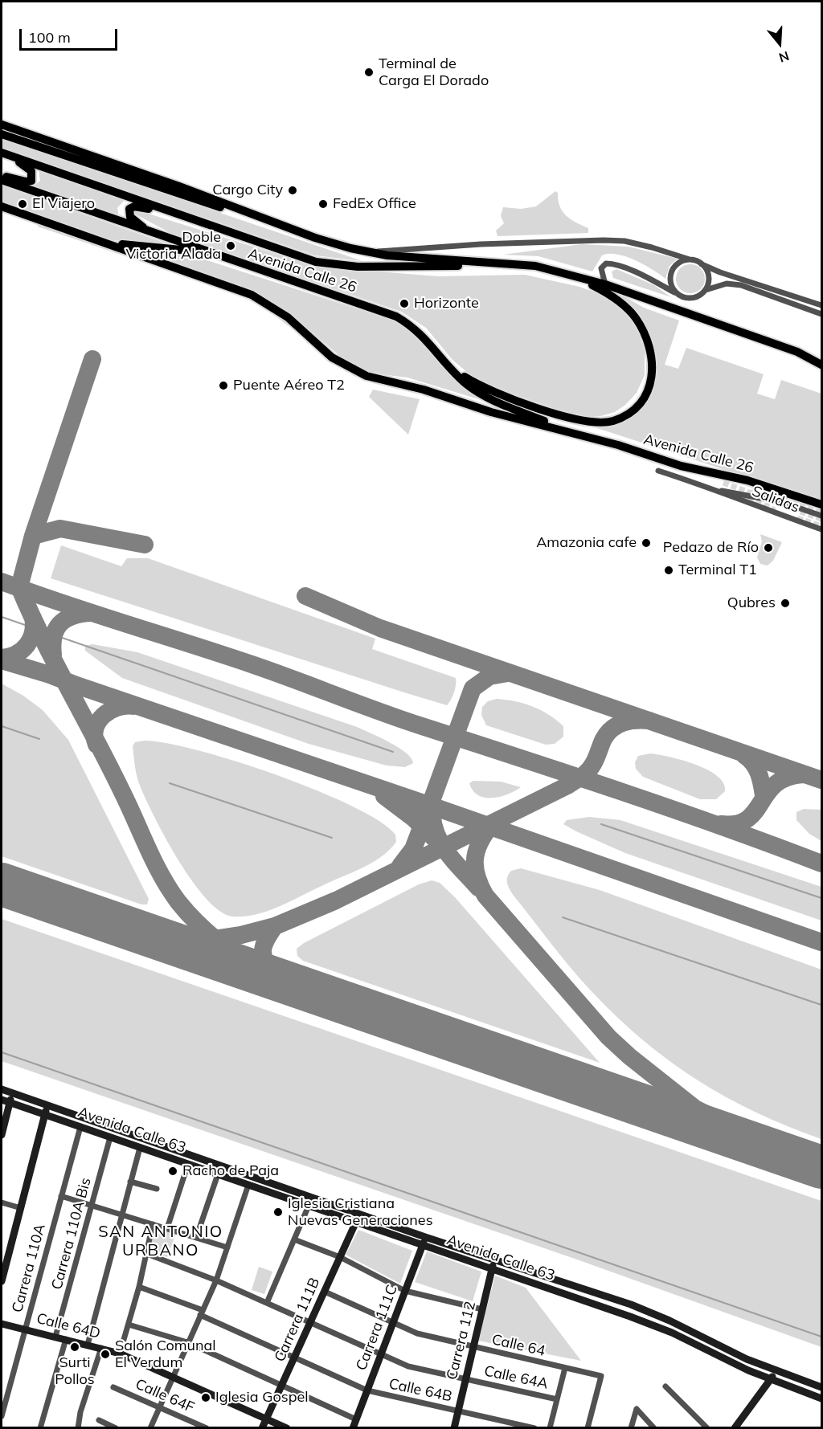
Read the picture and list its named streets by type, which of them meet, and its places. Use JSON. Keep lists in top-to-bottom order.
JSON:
{
  "streets": {
    "main road": [
      "Avenida Calle 26",
      "Avenida Calle 63",
      "Carrera 111B",
      "Calle 64D",
      "Carrera 111C",
      "Carrera 112"
    ],
    "street": [
      "Salidas",
      "Carrera 110A Bis",
      "Carrera 110A",
      "Calle 64",
      "Calle 64A",
      "Calle 64B",
      "Calle 64F"
    ]
  },
  "crossings": [
    ["Avenida Calle 63", "Carrera 110A Bis"],
    ["Avenida Calle 63", "Carrera 110A"],
    ["Avenida Calle 63", "Carrera 111B"],
    ["Avenida Calle 63", "Carrera 111C"],
    ["Avenida Calle 63", "Carrera 112"],
    ["Carrera 110A Bis", "Calle 64D"],
    ["Carrera 110A", "Calle 64D"],
    ["Carrera 111B", "Calle 64D"],
    ["Carrera 111B", "Calle 64"],
    ["Carrera 111B", "Calle 64A"],
    ["Carrera 111B", "Calle 64B"],
    ["Carrera 111C", "Calle 64"],
    ["Carrera 111C", "Calle 64A"],
    ["Carrera 111C", "Calle 64B"],
    ["Carrera 112", "Calle 64"],
    ["Carrera 112", "Calle 64A"],
    ["Carrera 112", "Calle 64B"]
  ],
  "districts": ["SAN ANTONIO URBANO"],
  "places": [
    "Terminal de Carga El Dorado",
    "Cargo City",
    "El Viajero",
    "FedEx Office",
    "Doble Victoria Alada",
    "Horizonte",
    "Puente Aéreo T2",
    "Amazonia cafe",
    "Pedazo de Río",
    "Terminal T1",
    "Qubres",
    "Racho de Paja",
    "Iglesia Cristiana Nuevas Generaciones",
    "Surti Pollos",
    "Salón Comunal El Verdum",
    "Iglesia Gospel"
  ],
  "scale_bar": "100 m",
  "north": "bottom"
}
